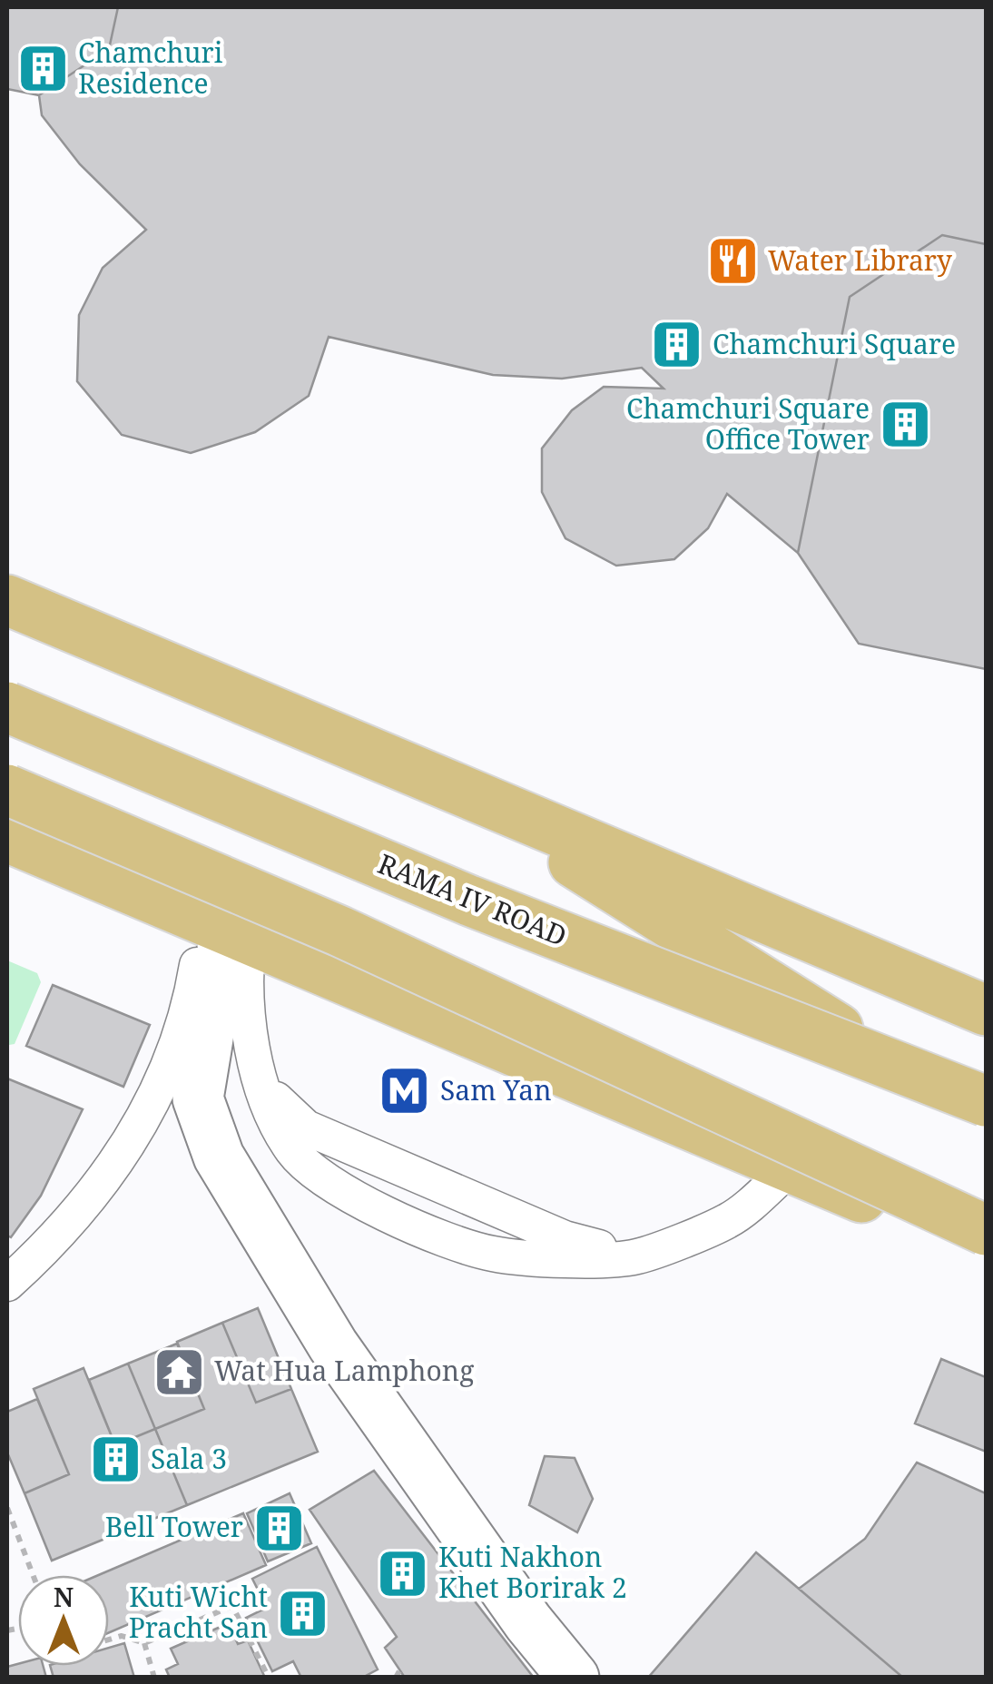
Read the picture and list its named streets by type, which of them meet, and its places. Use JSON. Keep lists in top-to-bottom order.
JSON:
{
  "streets": {
    "main road": ["RAMA IV ROAD"]
  },
  "places": {
    "building": [
      "Chamchuri Residence",
      "Chamchuri Square",
      "Chamchuri Square Office Tower",
      "Sala 3",
      "Bell Tower",
      "Kuti Nakhon Khet Borirak 2",
      "Kuti Wicht Pracht San"
    ],
    "restaurant": ["Water Library"],
    "metro station": ["Sam Yan"],
    "temple": ["Wat Hua Lamphong"]
  },
  "north": "top"
}
